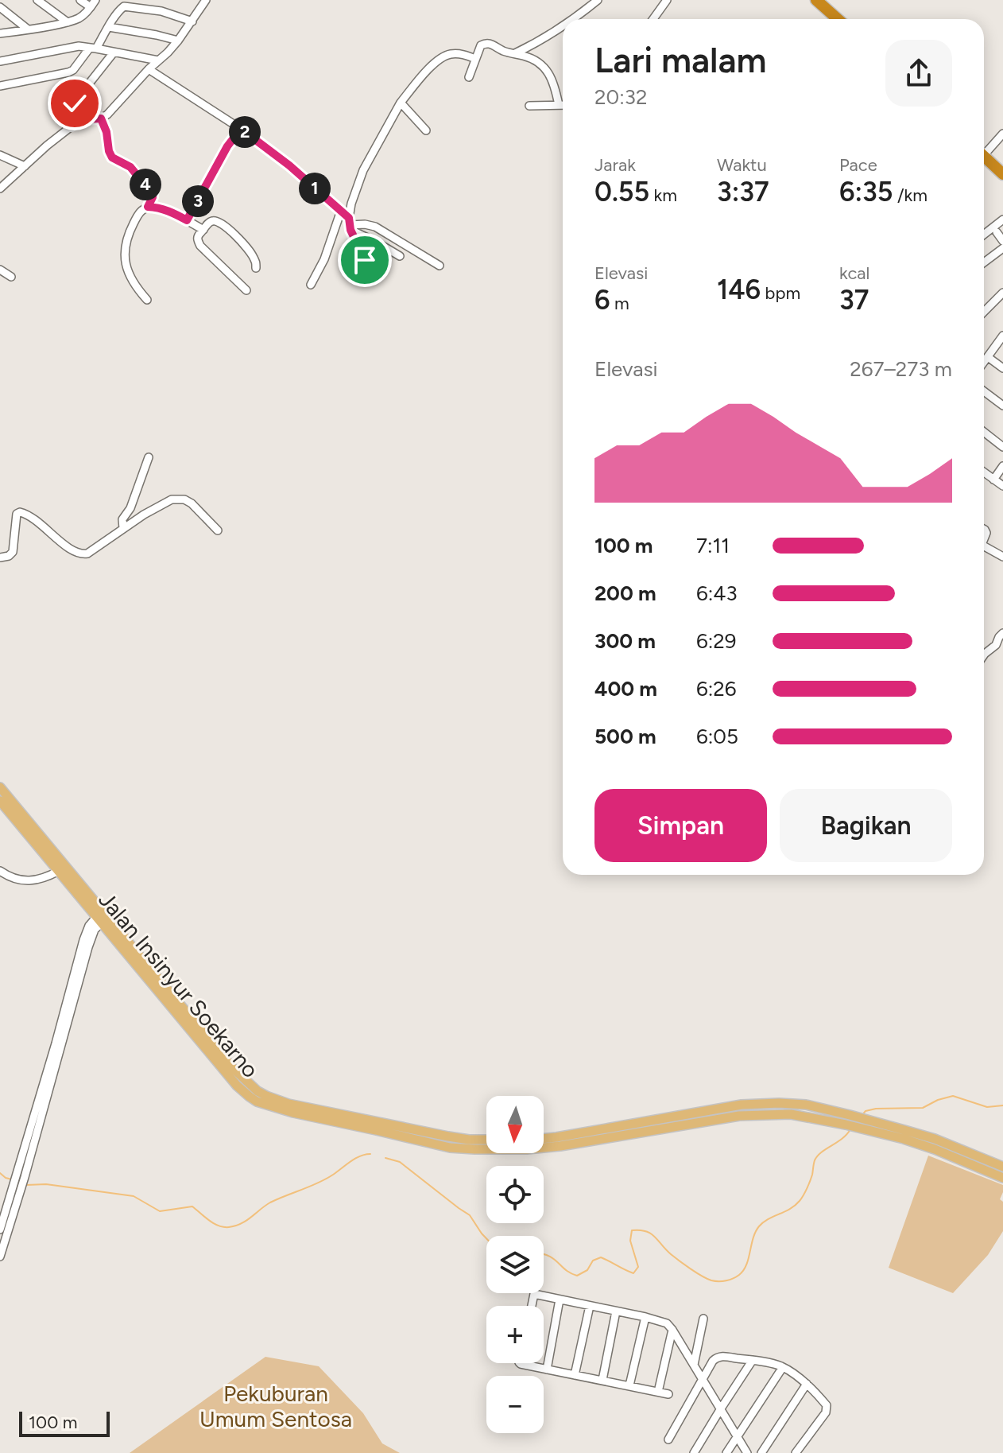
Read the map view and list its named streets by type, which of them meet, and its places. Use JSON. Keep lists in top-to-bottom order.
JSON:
{
  "streets": {
    "main road": ["Jalan Insinyur Soekarno"]
  },
  "parks": ["Pekuburan Umum Sentosa"],
  "scale_bar": "100 m",
  "north": "bottom",
  "page": {
    "heading": ["Lari malam", "20:32"],
    "pins": [
      "2",
      "4",
      "1",
      "3"
    ],
    "stats": [
      ["Jarak", "0.55 km"],
      ["Waktu", "3:37"],
      ["Pace", "6:35 /km"],
      ["Elevasi", "6 m"],
      ["146 bpm"],
      ["kcal", "37"]
    ],
    "chart": ["Elevasi", "267–273 m"],
    "list": [
      {
        "name": "100 m",
        "note": "7:11"
      },
      {
        "name": "200 m",
        "note": "6:43"
      },
      {
        "name": "300 m",
        "note": "6:29"
      },
      {
        "name": "400 m",
        "note": "6:26"
      },
      {
        "name": "500 m",
        "note": "6:05"
      }
    ],
    "buttons": ["Simpan", "Bagikan"],
    "map_buttons": ["+", "−"],
    "scale": "100 m"
  }
}
